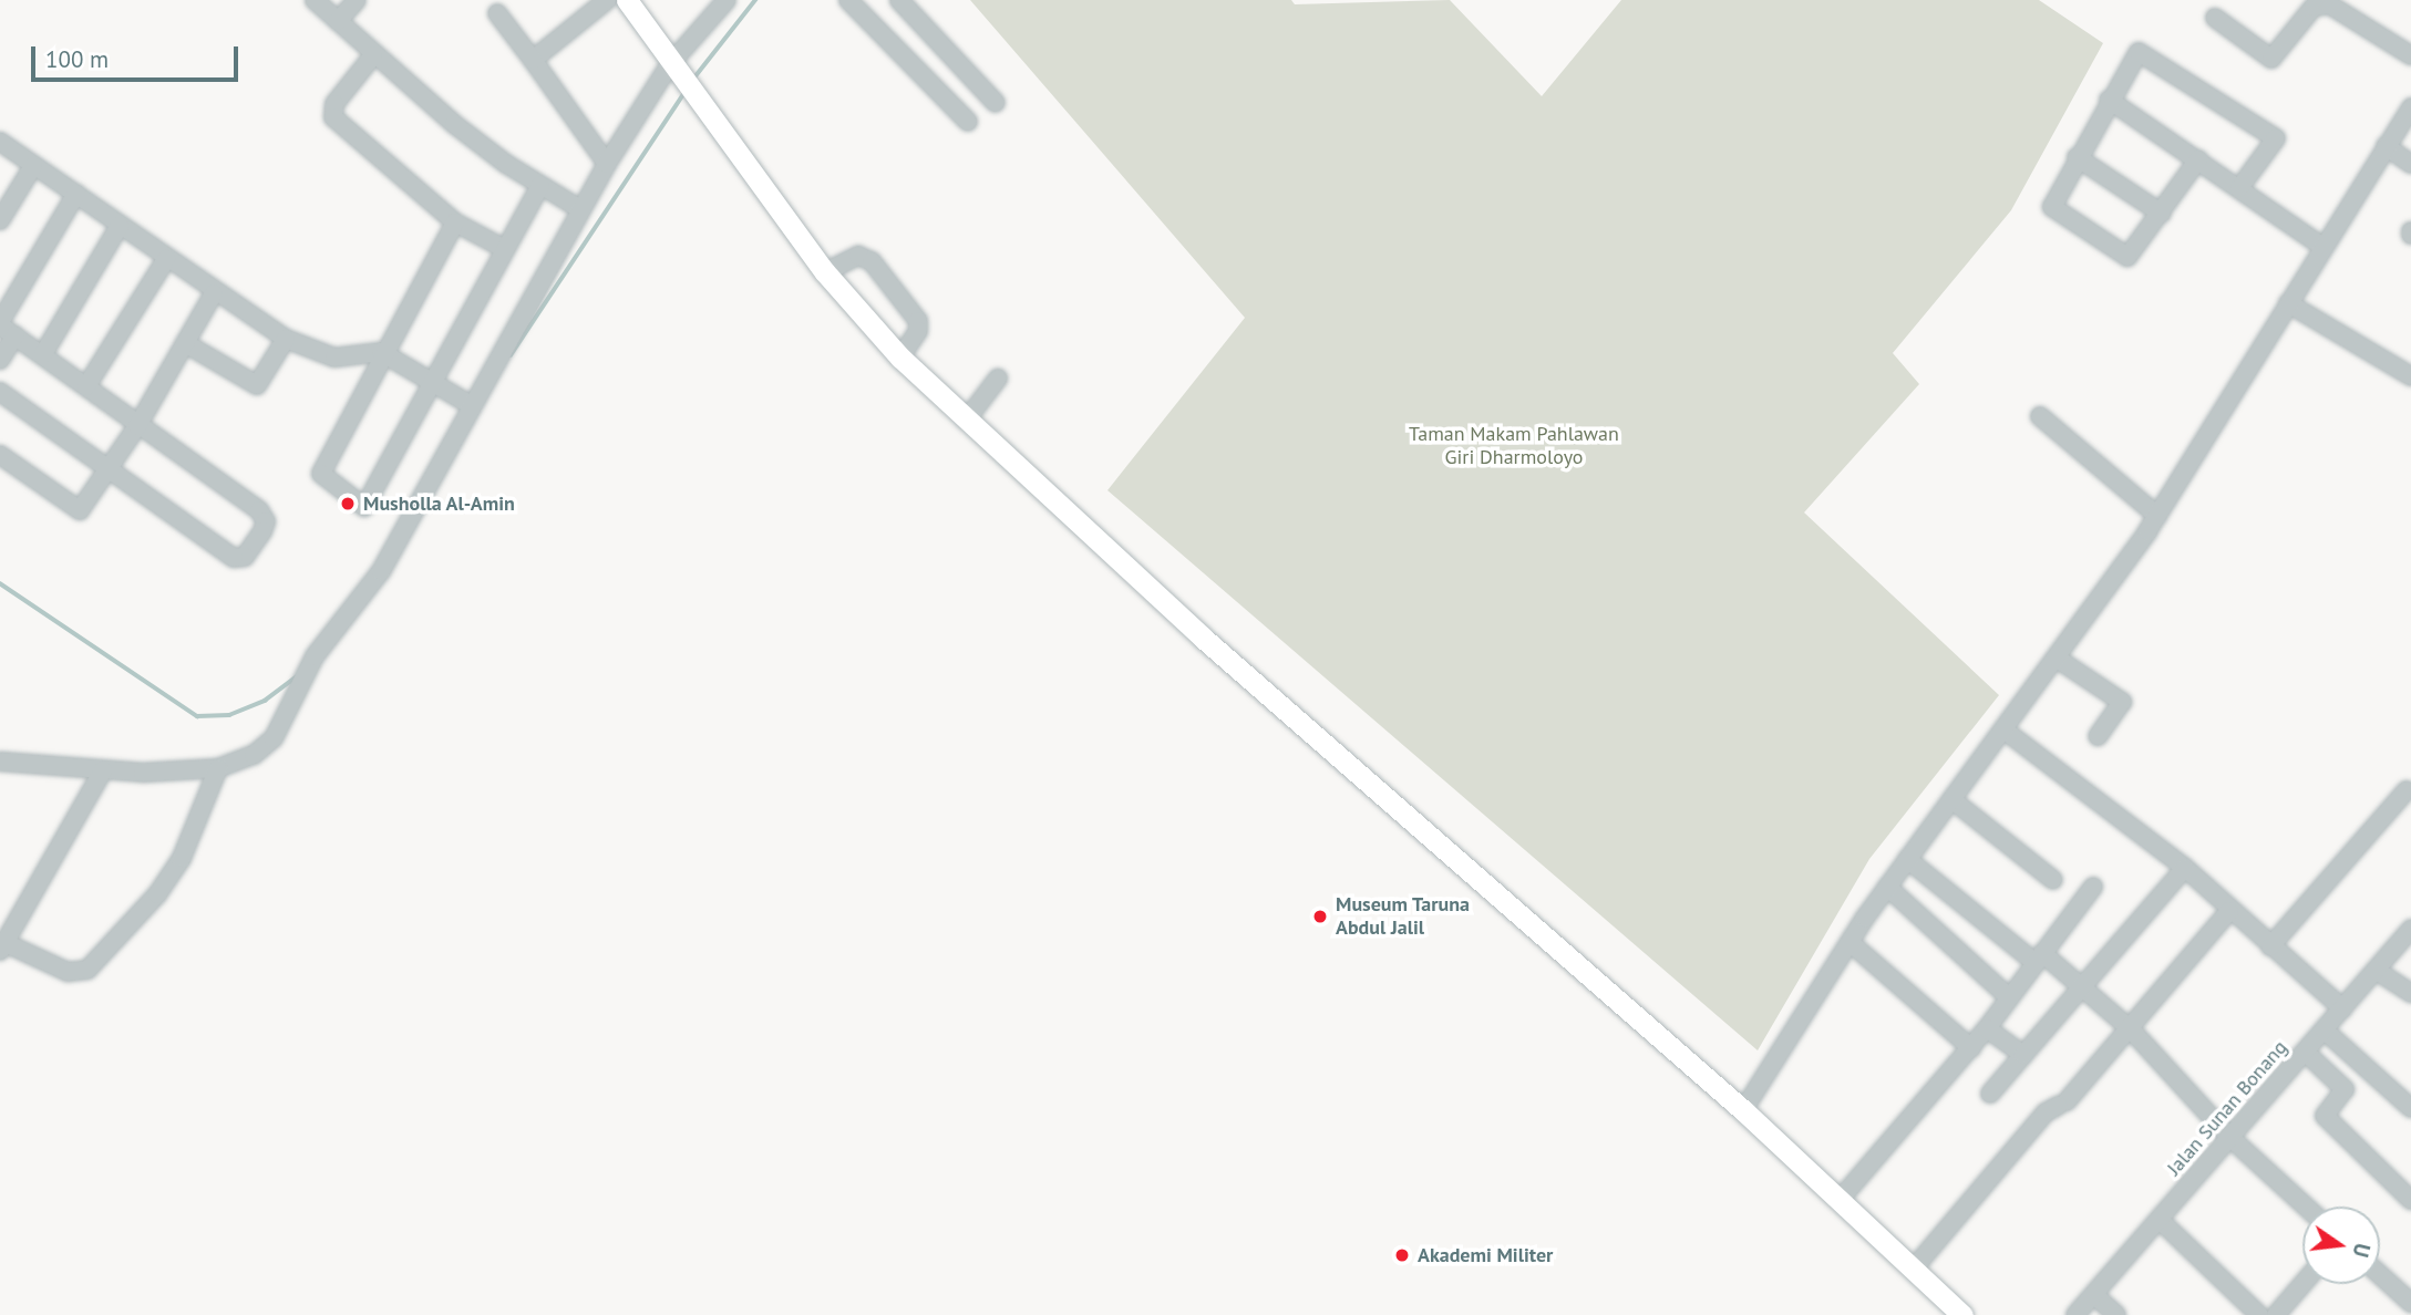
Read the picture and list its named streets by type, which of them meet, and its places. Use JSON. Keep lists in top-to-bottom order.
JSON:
{
  "streets": {
    "street": ["Jalan Sunan Bonang"]
  },
  "parks": ["Taman Makam Pahlawan Giri Dharmoloyo"],
  "places": ["Musholla Al-Amin", "Museum Taruna Abdul Jalil", "Akademi Militer"],
  "scale_bar": "100 m",
  "north": "right"
}
